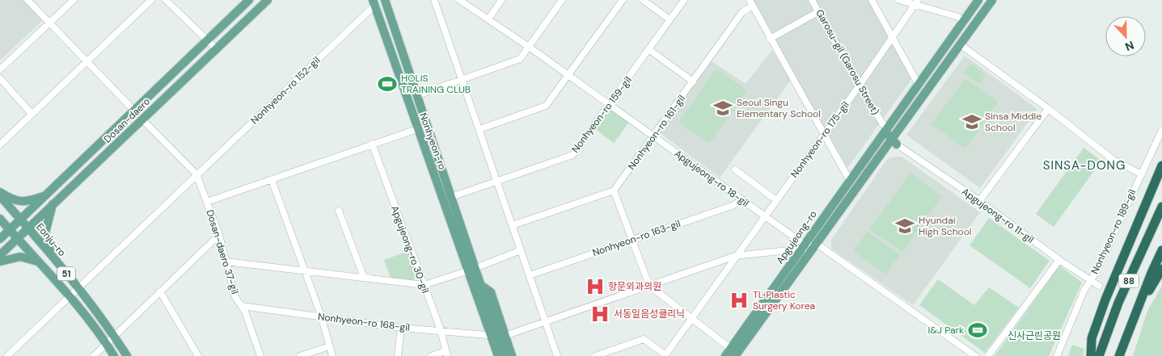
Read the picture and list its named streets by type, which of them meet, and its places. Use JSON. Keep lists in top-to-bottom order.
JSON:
{
  "streets": {
    "highway": ["88"],
    "main road": [
      "Dosan-daero",
      "Nonhyeon-ro",
      "Apgujeong-ro",
      "Eonju-ro",
      "51"
    ],
    "street": [
      "Garosu-gil (Garosu Street)",
      "Nonhyeon-ro 152-gil",
      "Nonhyeon-ro 159-gil",
      "Nonhyeon-ro 161-gil",
      "Nonhyeon-ro 175-gil",
      "Apgujeong-ro 18-gil",
      "Apgujeong-ro 11-gil",
      "Nonhyeon-ro 189-gil",
      "Nonhyeon-ro 163-gil",
      "Apgujeong-ro 30-gil",
      "Dosan-daero 37-gil",
      "Nonhyeon-ro 168-gil"
    ]
  },
  "crossings": [
    ["Garosu-gil (Garosu Street)", "Nonhyeon-ro 175-gil"],
    ["Garosu-gil (Garosu Street)", "Apgujeong-ro"],
    ["Nonhyeon-ro 152-gil", "Nonhyeon-ro"],
    ["Nonhyeon-ro 152-gil", "Eonju-ro"],
    ["Nonhyeon-ro 152-gil", "Dosan-daero 37-gil"],
    ["Nonhyeon-ro 152-gil", "51"],
    ["Nonhyeon-ro 159-gil", "Nonhyeon-ro"],
    ["Nonhyeon-ro 159-gil", "Apgujeong-ro 18-gil"],
    ["Dosan-daero", "Eonju-ro"],
    ["Dosan-daero", "Dosan-daero 37-gil"],
    ["Dosan-daero", "51"],
    ["Nonhyeon-ro 161-gil", "Apgujeong-ro 18-gil"],
    ["Nonhyeon-ro 175-gil", "Apgujeong-ro 18-gil"],
    ["Nonhyeon-ro", "Nonhyeon-ro 168-gil"],
    ["Apgujeong-ro 18-gil", "Apgujeong-ro"],
    ["Apgujeong-ro 18-gil", "Nonhyeon-ro 163-gil"],
    ["Apgujeong-ro 11-gil", "Nonhyeon-ro 189-gil"],
    ["Apgujeong-ro 11-gil", "Apgujeong-ro"],
    ["Apgujeong-ro 30-gil", "Nonhyeon-ro 168-gil"],
    ["Dosan-daero 37-gil", "Nonhyeon-ro 168-gil"]
  ],
  "districts": ["SINSA-DONG"],
  "parks": ["신사근린공원"],
  "places": {
    "sports": ["HOLIS TRAINING CLUB", "I&J Park"],
    "school or university": ["Seoul Singu Elementary School", "Sinsa Middle School", "Hyundai High School"],
    "hospital": ["항문외과의원", "TL Plastic Surgery Korea", "서동일음성클리닉"]
  },
  "north": "bottom"
}
